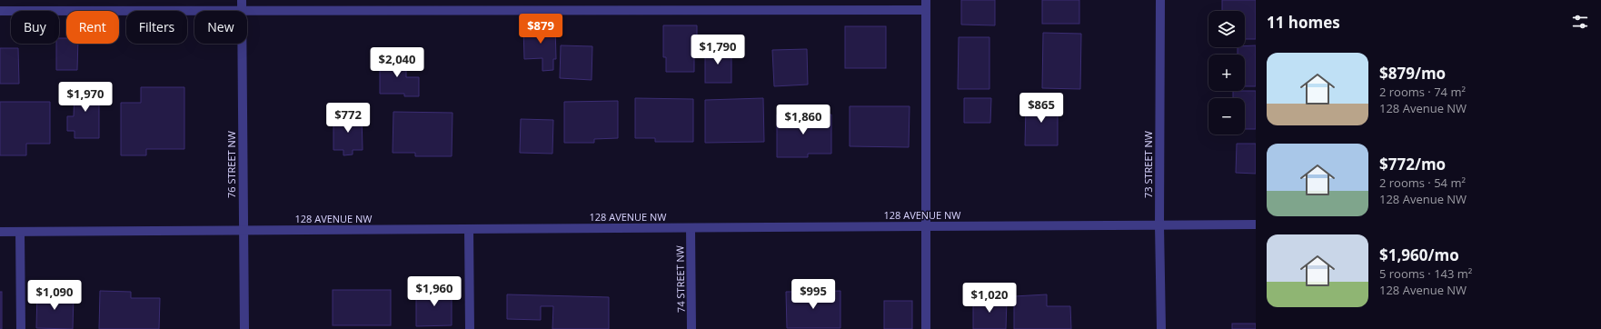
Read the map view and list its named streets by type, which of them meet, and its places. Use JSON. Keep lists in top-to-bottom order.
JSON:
{
  "streets": {
    "street": [
      "76 STREET NW",
      "73 STREET NW",
      "128 AVENUE NW",
      "74 STREET NW"
    ]
  },
  "crossings": [
    ["76 STREET NW", "128 AVENUE NW"],
    ["73 STREET NW", "128 AVENUE NW"],
    ["128 AVENUE NW", "74 STREET NW"]
  ],
  "page": {
    "heading": "11 homes",
    "map_buttons": ["+", "−"],
    "chip": [
      "Buy",
      "Rent",
      "Filters",
      "New"
    ],
    "price": [
      "$879",
      "$1,790",
      "$2,040",
      "$1,970",
      "$865",
      "$772",
      "$1,860",
      "$1,960",
      "$995",
      "$1,090",
      "$1,020"
    ],
    "list": [
      {
        "name": "$879/mo",
        "note": "2 rooms · 74 m² · 128 Avenue NW"
      },
      {
        "name": "$772/mo",
        "note": "2 rooms · 54 m² · 128 Avenue NW"
      },
      {
        "name": "$1,960/mo",
        "note": "5 rooms · 143 m² · 128 Avenue NW"
      }
    ]
  }
}
